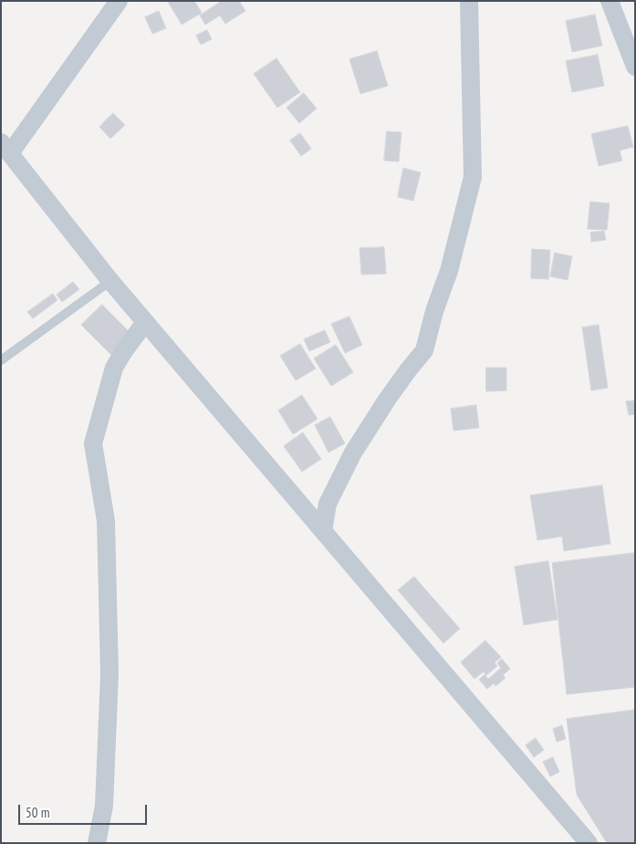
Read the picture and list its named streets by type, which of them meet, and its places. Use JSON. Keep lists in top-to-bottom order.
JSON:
{
  "scale_bar": "50 m"
}
